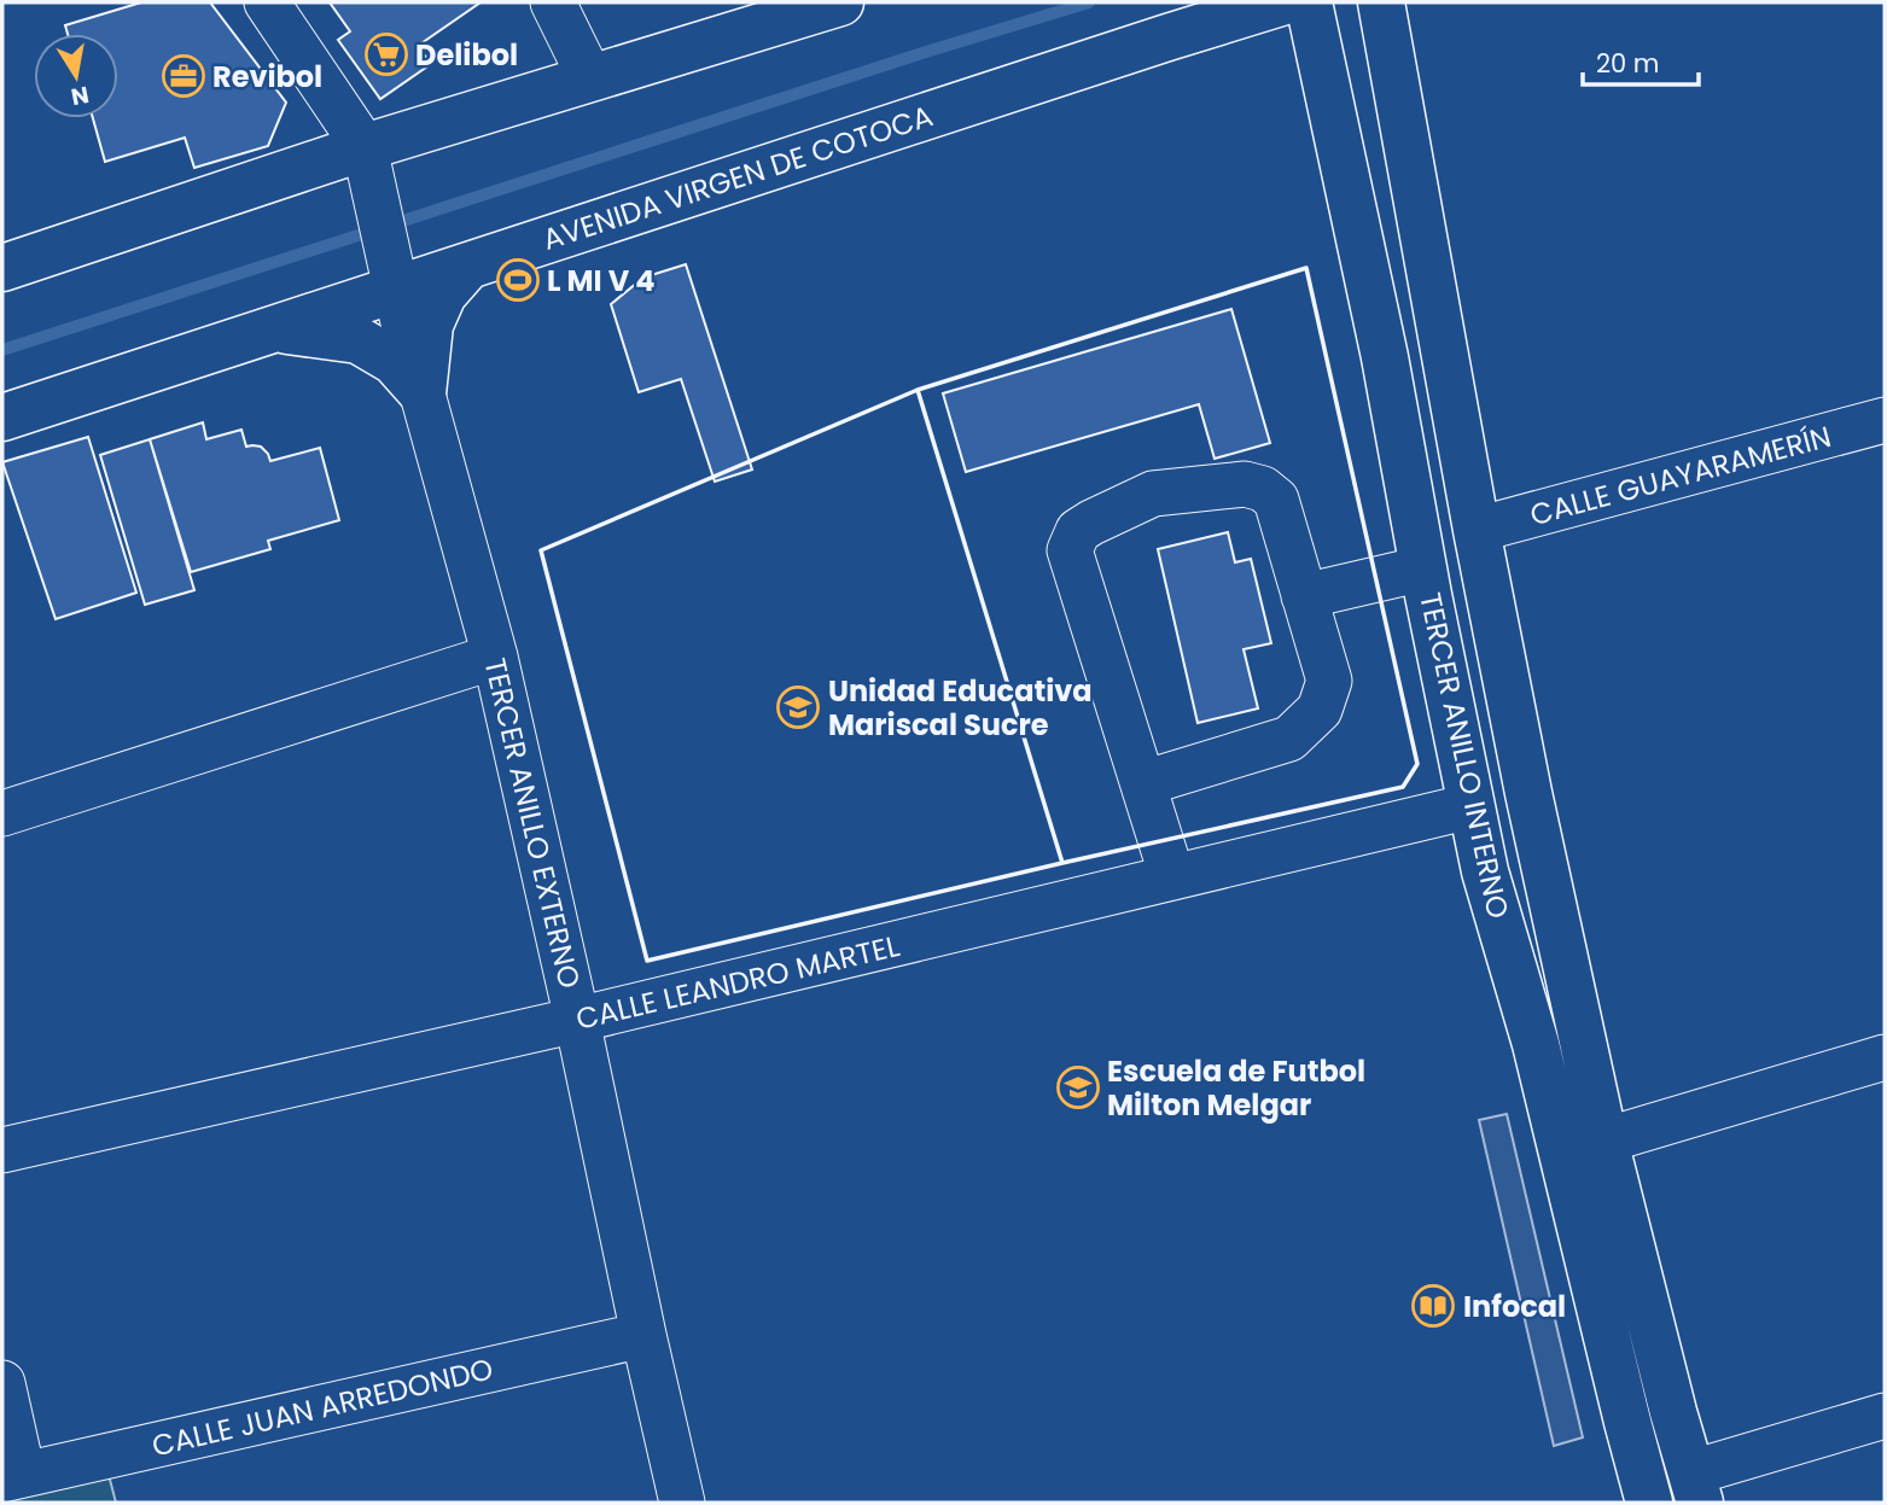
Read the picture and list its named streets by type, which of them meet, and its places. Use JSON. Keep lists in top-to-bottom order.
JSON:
{
  "streets": {
    "main road": ["AVENIDA VIRGEN DE COTOCA", "TERCER ANILLO INTERNO"],
    "street": [
      "CALLE GUAYARAMERÍN",
      "TERCER ANILLO EXTERNO",
      "CALLE LEANDRO MARTEL",
      "CALLE JUAN ARREDONDO"
    ]
  },
  "crossings": [
    ["AVENIDA VIRGEN DE COTOCA", "TERCER ANILLO EXTERNO"],
    ["CALLE GUAYARAMERÍN", "TERCER ANILLO INTERNO"],
    ["TERCER ANILLO INTERNO", "CALLE LEANDRO MARTEL"],
    ["TERCER ANILLO EXTERNO", "CALLE LEANDRO MARTEL"],
    ["TERCER ANILLO EXTERNO", "CALLE JUAN ARREDONDO"]
  ],
  "places": {
    "supermarket": ["Delibol"],
    "office": ["Revibol"],
    "sports": ["L MI V 4"],
    "school or university": ["Unidad Educativa Mariscal Sucre", "Escuela de Futbol Milton Melgar"],
    "library": ["Infocal"]
  },
  "scale_bar": "20 m",
  "north": "bottom"
}
